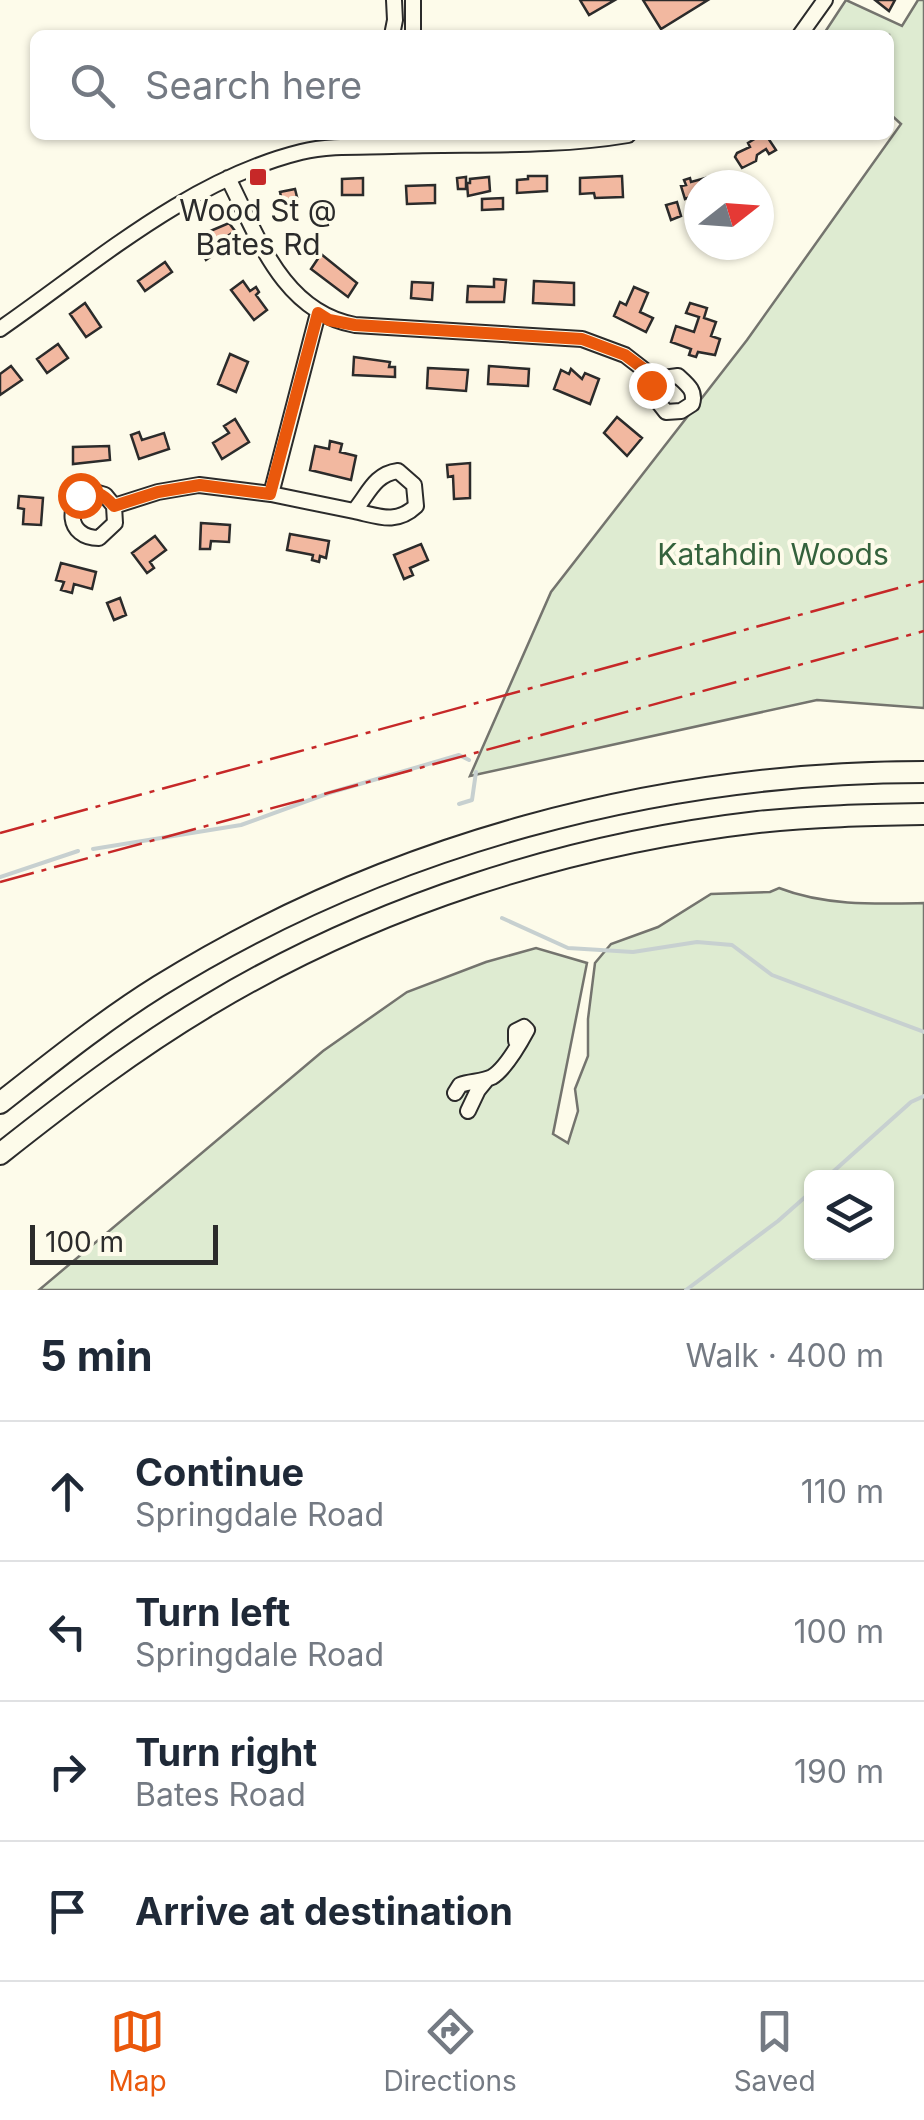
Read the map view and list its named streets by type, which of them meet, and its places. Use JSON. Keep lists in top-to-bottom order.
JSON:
{
  "parks": ["Katahdin Woods"],
  "places": {
    "transit": ["Wood St @ Bates Rd"]
  },
  "scale_bar": "100 m",
  "north": "right",
  "page": {
    "search": "Search here",
    "scale": "100 m",
    "heading": ["5 min", "Walk · 400 m"],
    "list": [
      ["Continue", "Springdale Road", "110 m"],
      ["Turn left", "Springdale Road", "100 m"],
      ["Turn right", "Bates Road", "190 m"],
      "Arrive at destination"
    ],
    "nav": ["Map", "Directions", "Saved"]
  }
}
